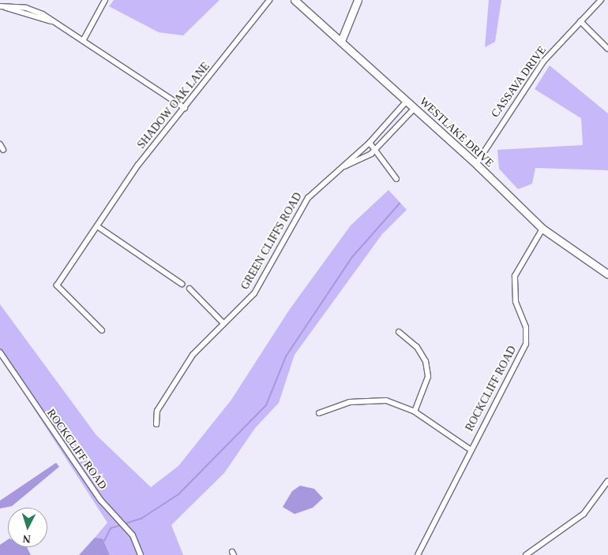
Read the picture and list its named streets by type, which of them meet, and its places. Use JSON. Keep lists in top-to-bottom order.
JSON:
{
  "streets": {
    "street": [
      "CASSAVA DRIVE",
      "SHADOW OAK LANE",
      "WESTLAKE DRIVE",
      "GREEN CLIFFS ROAD",
      "ROCKCLIFF ROAD"
    ]
  },
  "crossings": [
    ["CASSAVA DRIVE", "WESTLAKE DRIVE"],
    ["WESTLAKE DRIVE", "GREEN CLIFFS ROAD"],
    ["WESTLAKE DRIVE", "ROCKCLIFF ROAD"]
  ],
  "north": "bottom"
}
